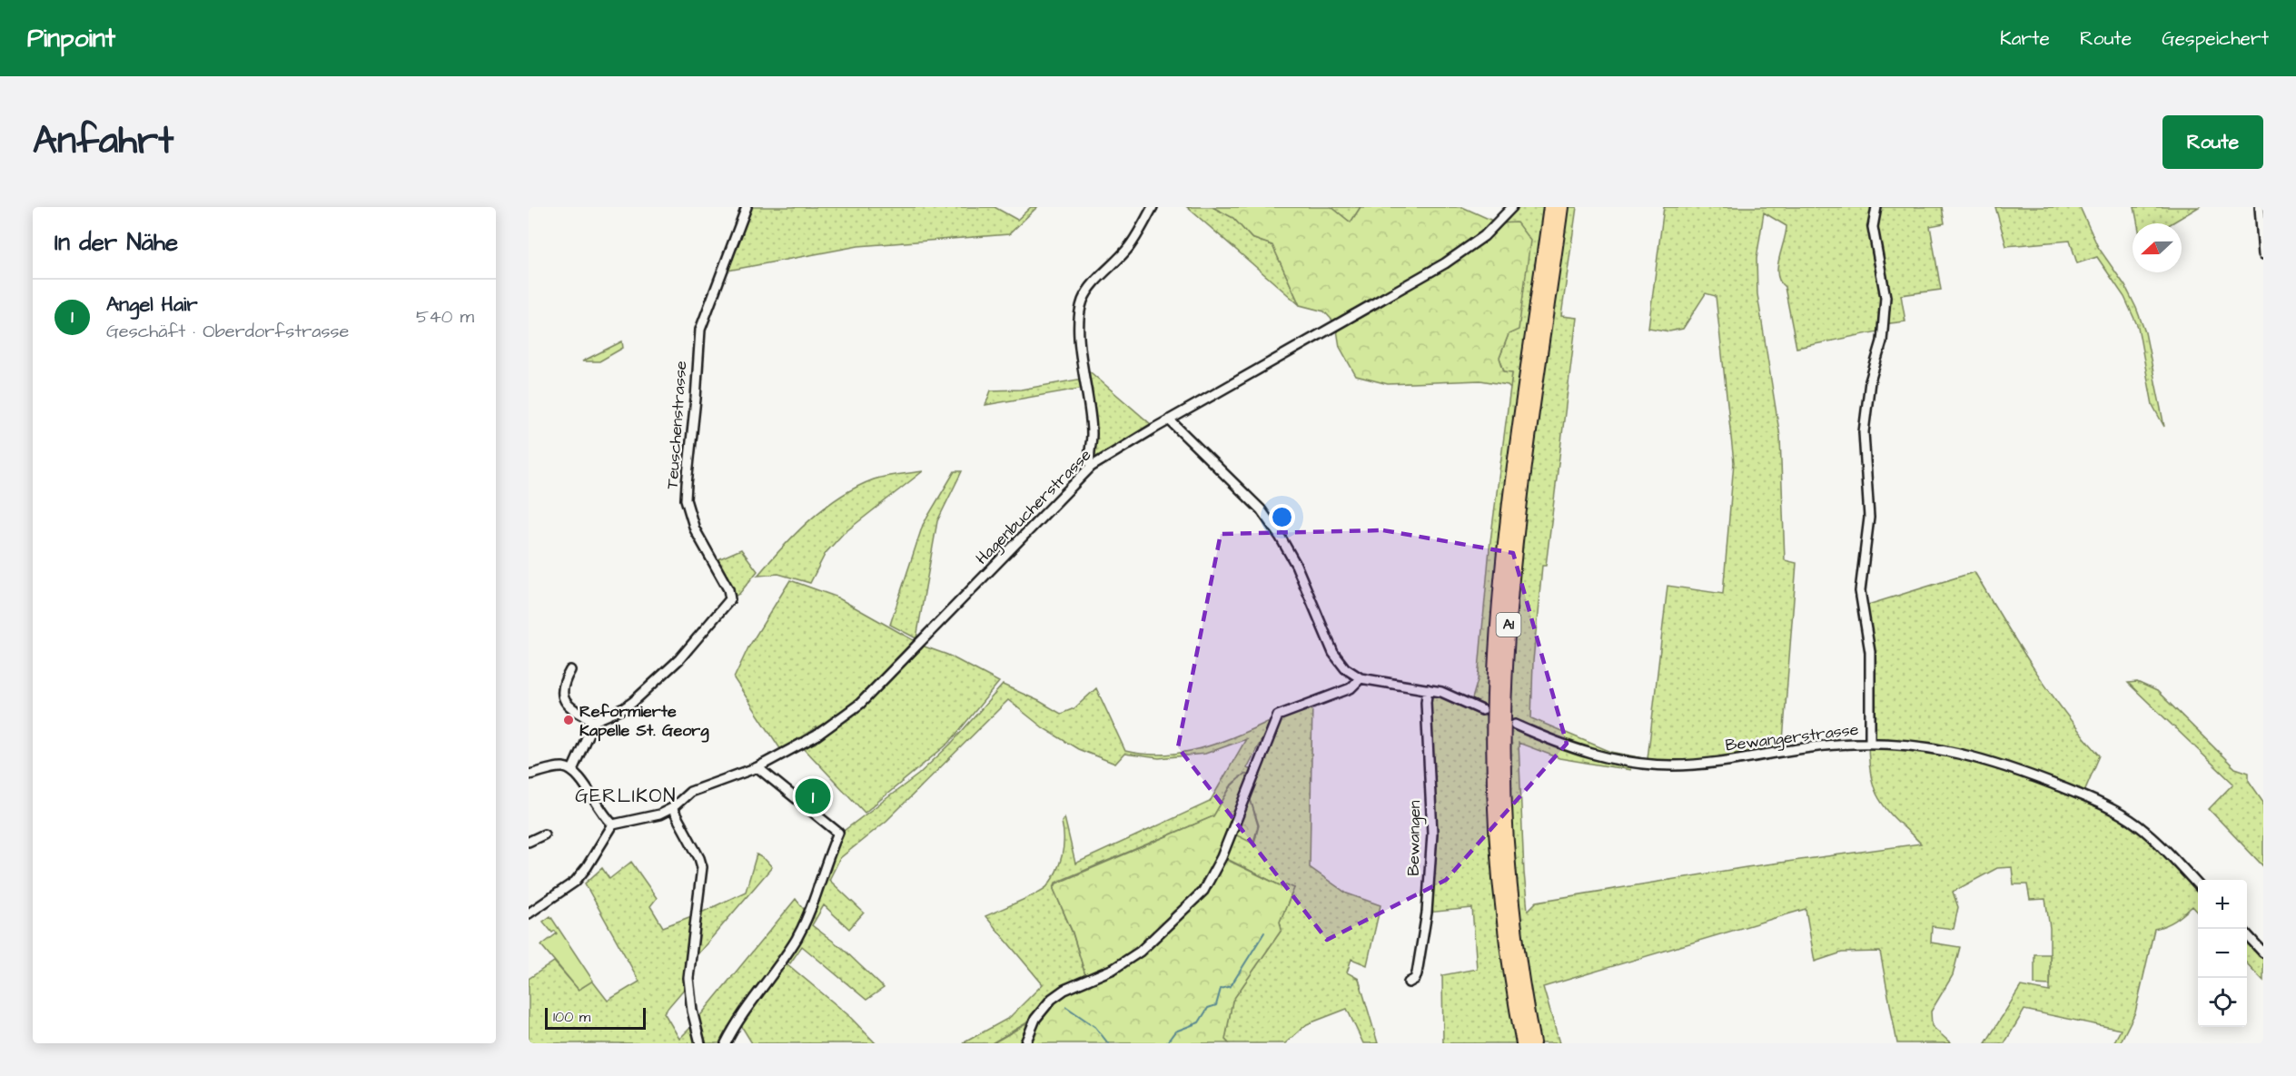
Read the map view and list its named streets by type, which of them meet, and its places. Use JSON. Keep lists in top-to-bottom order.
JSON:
{
  "streets": {
    "highway": ["A1"],
    "street": [
      "Teuschenstrasse",
      "Hagenbucherstrasse",
      "Bewangerstrasse",
      "Bewangen"
    ]
  },
  "districts": ["GERLIKON"],
  "places": ["Reformierte Kapelle St. Georg"],
  "scale_bar": "100 m",
  "north": "left",
  "page": {
    "header": "Pinpoint",
    "nav": ["Karte", "Route", "Gespeichert"],
    "title": "Anfahrt",
    "buttons": "Route",
    "heading": "In der Nähe",
    "list": [
      {
        "mark": "1",
        "name": "Angel Hair",
        "note": "Geschäft · Oberdorfstrasse",
        "value": "540 m"
      }
    ],
    "pins": "1",
    "map_buttons": ["+", "−"],
    "scale": "100 m"
  }
}
